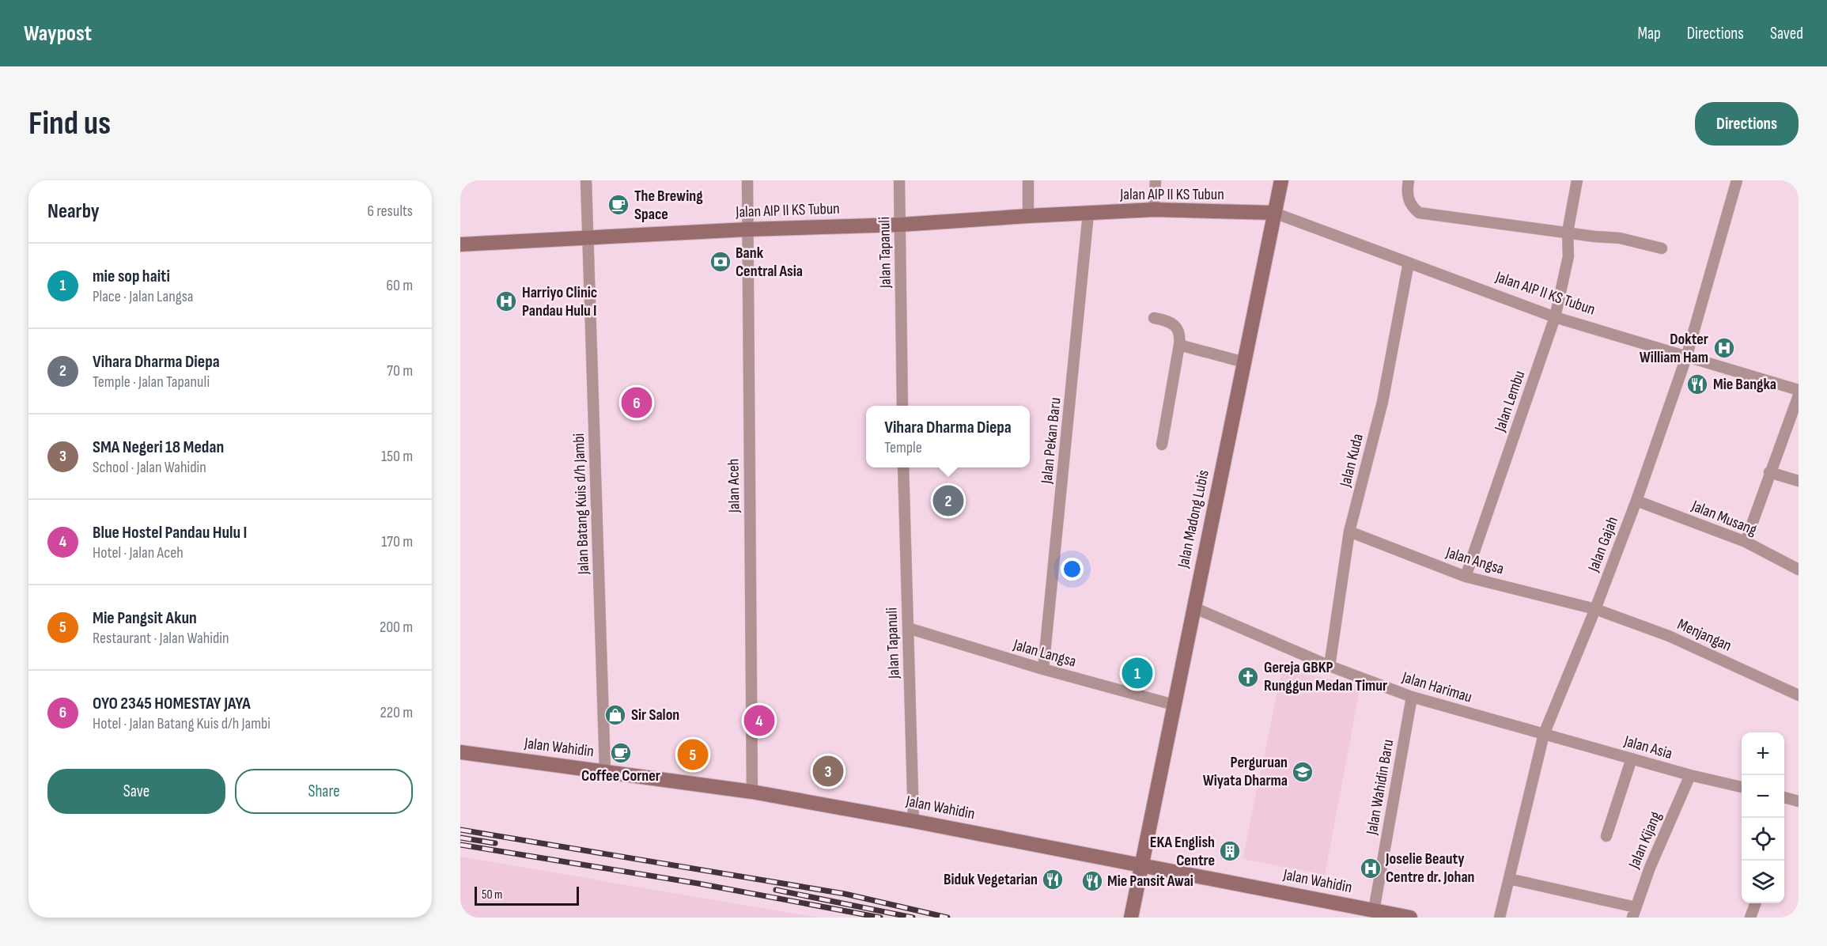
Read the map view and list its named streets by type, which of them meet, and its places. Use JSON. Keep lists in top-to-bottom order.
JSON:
{
  "streets": {
    "street": [
      "Jalan AIP II KS Tubun",
      "Jalan Tapanuli",
      "Jalan Lembu",
      "Jalan Pekan Baru",
      "Jalan Kuda",
      "Jalan Aceh",
      "Jalan Batang Kuis d/h Jambi",
      "Jalan Musang",
      "Jalan Madong Lubis",
      "Jalan Gajah",
      "Jalan Angsa",
      "Menjangan",
      "Jalan Langsa",
      "Jalan Harimau",
      "Jalan Wahidin",
      "Jalan Asia",
      "Jalan Wahidin Baru",
      "Jalan Kijang"
    ]
  },
  "crossings": [
    ["Jalan AIP II KS Tubun", "Jalan Tapanuli"],
    ["Jalan AIP II KS Tubun", "Jalan Lembu"],
    ["Jalan AIP II KS Tubun", "Jalan Pekan Baru"],
    ["Jalan AIP II KS Tubun", "Jalan Kuda"],
    ["Jalan AIP II KS Tubun", "Jalan Aceh"],
    ["Jalan AIP II KS Tubun", "Jalan Batang Kuis d/h Jambi"],
    ["Jalan AIP II KS Tubun", "Jalan Madong Lubis"],
    ["Jalan AIP II KS Tubun", "Jalan Gajah"],
    ["Jalan Tapanuli", "Jalan Langsa"],
    ["Jalan Tapanuli", "Jalan Wahidin"],
    ["Jalan Lembu", "Jalan Angsa"],
    ["Jalan Pekan Baru", "Jalan Langsa"],
    ["Jalan Kuda", "Jalan Angsa"],
    ["Jalan Kuda", "Jalan Harimau"],
    ["Jalan Aceh", "Jalan Wahidin"],
    ["Jalan Batang Kuis d/h Jambi", "Jalan Wahidin"],
    ["Jalan Musang", "Jalan Gajah"],
    ["Jalan Madong Lubis", "Jalan Langsa"],
    ["Jalan Madong Lubis", "Jalan Harimau"],
    ["Jalan Madong Lubis", "Jalan Wahidin"],
    ["Jalan Gajah", "Jalan Angsa"],
    ["Jalan Gajah", "Menjangan"],
    ["Jalan Gajah", "Jalan Harimau"],
    ["Jalan Gajah", "Jalan Asia"],
    ["Jalan Angsa", "Menjangan"],
    ["Jalan Harimau", "Jalan Asia"],
    ["Jalan Harimau", "Jalan Wahidin Baru"],
    ["Jalan Wahidin", "Jalan Wahidin Baru"],
    ["Jalan Asia", "Jalan Kijang"]
  ],
  "places": {
    "cafe": ["The Brewing Space", "Coffee Corner"],
    "bank": ["Bank Central Asia"],
    "hospital": ["Harriyo Clinic Pandau Hulu I", "Dokter William Ham", "Joselie Beauty Centre dr. Johan"],
    "restaurant": ["Mie Bangka", "Biduk Vegetarian", "Mie Pansit Awai"],
    "church": ["Gereja GBKP Runggun Medan Timur"],
    "shop": ["Sir Salon"],
    "school or university": ["Perguruan Wiyata Dharma"],
    "building": ["EKA English Centre"]
  },
  "scale_bar": "50 m",
  "page": {
    "header": "Waypost",
    "nav": ["Map", "Directions", "Saved"],
    "buttons": [
      "Directions",
      ["Save", "Share"]
    ],
    "title": "Find us",
    "heading": ["Nearby", "6 results"],
    "list": [
      {
        "mark": "1",
        "name": "mie sop haiti",
        "note": "Place · Jalan Langsa",
        "value": "60 m"
      },
      {
        "mark": "2",
        "name": "Vihara Dharma Diepa",
        "note": "Temple · Jalan Tapanuli",
        "value": "70 m"
      },
      {
        "mark": "3",
        "name": "SMA Negeri 18 Medan",
        "note": "School · Jalan Wahidin",
        "value": "150 m"
      },
      {
        "mark": "4",
        "name": "Blue Hostel Pandau Hulu I",
        "note": "Hotel · Jalan Aceh",
        "value": "170 m"
      },
      {
        "mark": "5",
        "name": "Mie Pangsit Akun",
        "note": "Restaurant · Jalan Wahidin",
        "value": "200 m"
      },
      {
        "mark": "6",
        "name": "OYO 2345 HOMESTAY JAYA",
        "note": "Hotel · Jalan Batang Kuis d/h Jambi",
        "value": "220 m"
      }
    ],
    "pins": [
      "6",
      "2",
      "1",
      "4",
      "5",
      "3"
    ],
    "popup": ["Vihara Dharma Diepa", "Temple"],
    "map_buttons": ["+", "−"],
    "scale": "50 m"
  }
}
